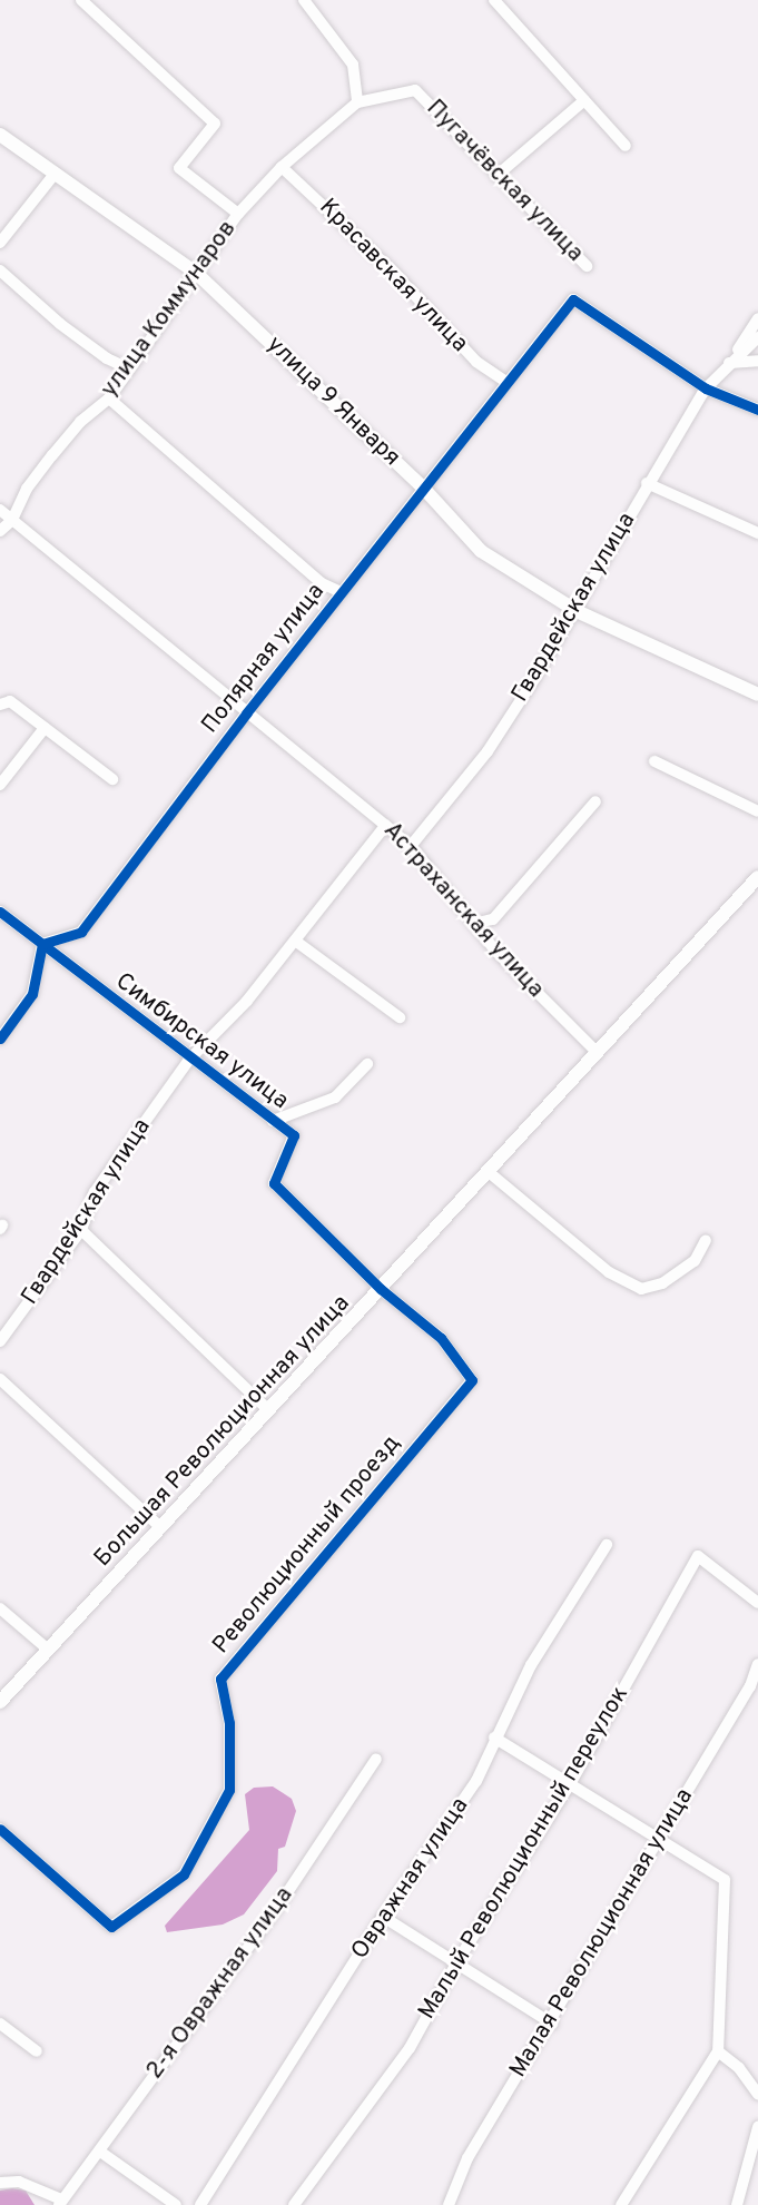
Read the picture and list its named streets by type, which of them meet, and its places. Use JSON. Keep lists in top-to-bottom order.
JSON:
{
  "streets": {
    "street": [
      "Пугачёвская улица",
      "Красавская улица",
      "улица Коммунаров",
      "улица 9 Января",
      "Гвардейская улица",
      "Полярная улица",
      "Астраханская улица",
      "Симбирская улица",
      "Большая Революционная улица",
      "Революционный проезд",
      "Малый Революционный переулок",
      "Овражная улица",
      "Малая Революционная улица",
      "2-я Овражная улица"
    ]
  },
  "crossings": [
    ["Пугачёвская улица", "улица Коммунаров"],
    ["Пугачёвская улица", "Гвардейская улица"],
    ["Пугачёвская улица", "Полярная улица"],
    ["Красавская улица", "улица Коммунаров"],
    ["Красавская улица", "Полярная улица"],
    ["улица Коммунаров", "улица 9 Января"],
    ["улица Коммунаров", "Астраханская улица"],
    ["улица 9 Января", "Гвардейская улица"],
    ["улица 9 Января", "Полярная улица"],
    ["Гвардейская улица", "Астраханская улица"],
    ["Гвардейская улица", "Симбирская улица"],
    ["Полярная улица", "Астраханская улица"],
    ["Полярная улица", "Симбирская улица"],
    ["Астраханская улица", "Большая Революционная улица"],
    ["Симбирская улица", "Большая Революционная улица"],
    ["Симбирская улица", "Революционный проезд"],
    ["Большая Революционная улица", "Революционный проезд"]
  ]
}
